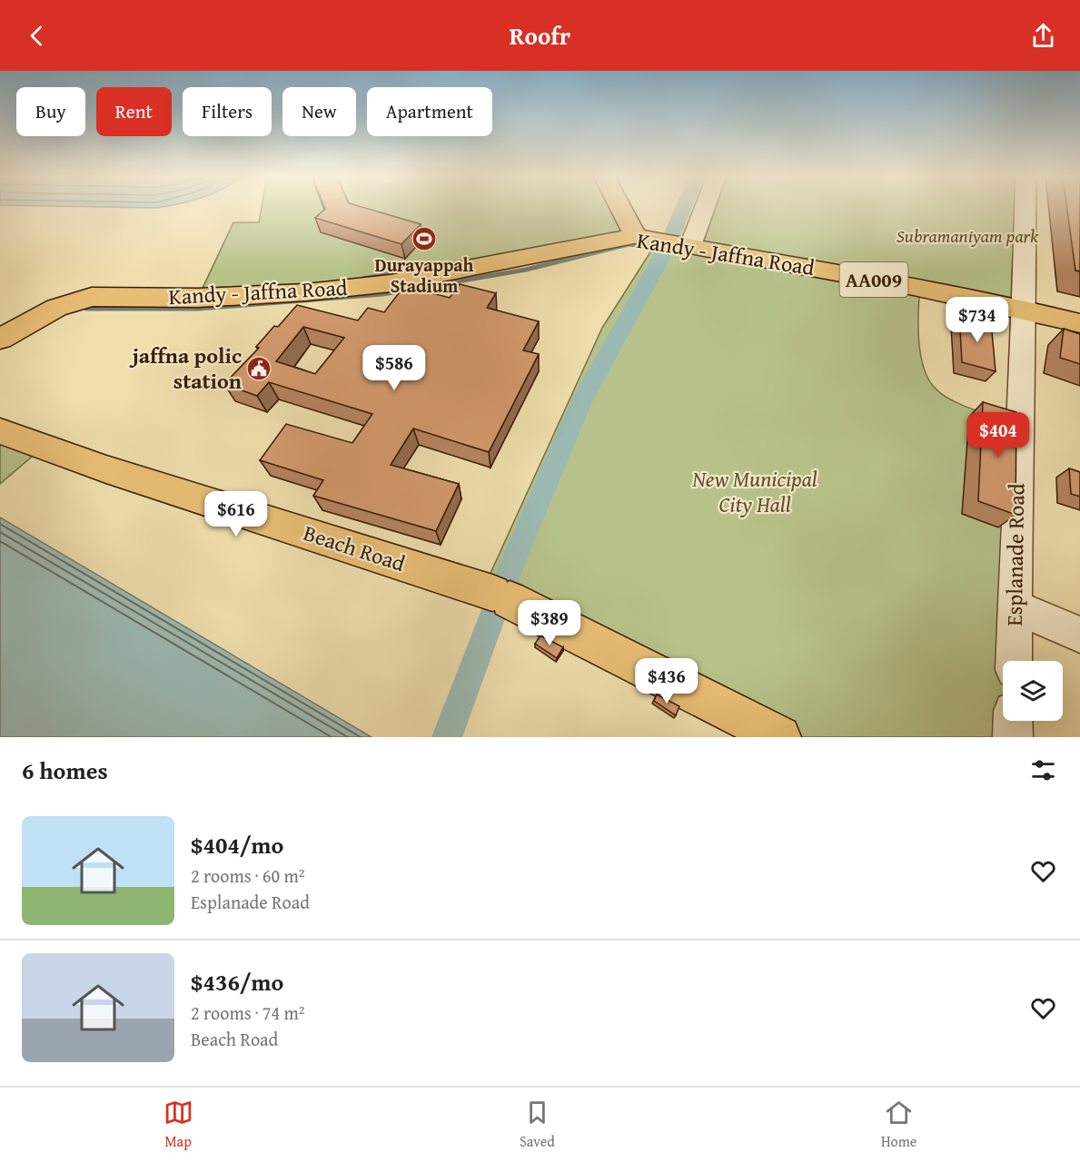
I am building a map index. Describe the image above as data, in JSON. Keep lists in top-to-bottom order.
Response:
{
  "streets": {
    "main road": ["Kandy - Jaffna Road", "AA009", "Beach Road"],
    "street": ["Esplanade Road"]
  },
  "crossings": [
    ["Kandy - Jaffna Road", "Esplanade Road"]
  ],
  "parks": ["Subramaniyam park", "New Municipal City Hall"],
  "places": {
    "sports": ["Durayappah Stadium"],
    "public building": ["jaffna polic station"]
  },
  "page": {
    "header": "Roofr",
    "chip": [
      "Buy",
      "Rent",
      "Filters",
      "New",
      "Apartment"
    ],
    "price": [
      "$734",
      "$586",
      "$404",
      "$616",
      "$389",
      "$436"
    ],
    "heading": "6 homes",
    "list": [
      {
        "name": "$404/mo",
        "note": "2 rooms · 60 m² · Esplanade Road"
      },
      {
        "name": "$436/mo",
        "note": "2 rooms · 74 m² · Beach Road"
      }
    ],
    "tabs": ["Map", "Saved", "Home"]
  }
}
